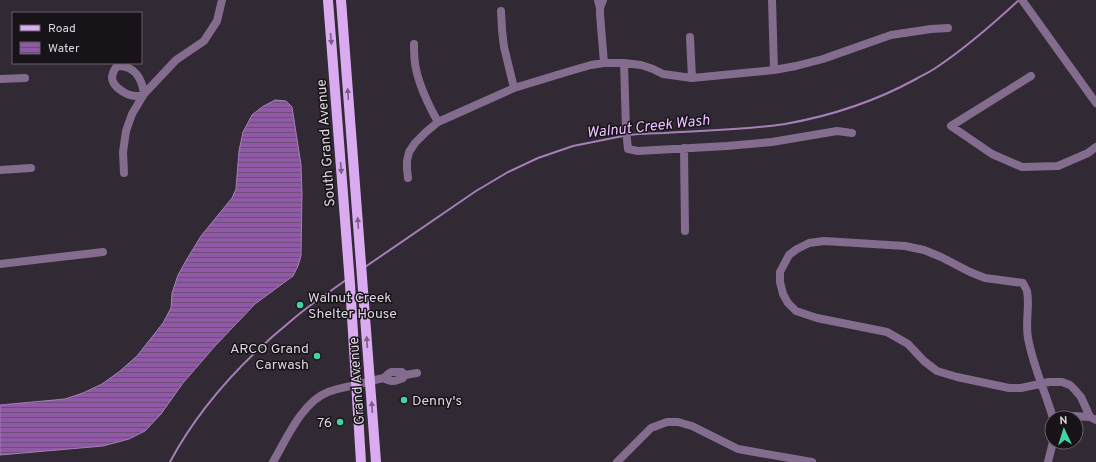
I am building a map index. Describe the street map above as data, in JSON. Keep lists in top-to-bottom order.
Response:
{
  "streets": {
    "main road": ["South Grand Avenue", "Grand Avenue"]
  },
  "crossings": [
    ["South Grand Avenue", "Grand Avenue"]
  ],
  "water": ["Walnut Creek Wash"],
  "places": [
    "Walnut Creek Shelter House",
    "ARCO Grand Carwash",
    "Denny's",
    "76"
  ],
  "legend": ["Road", "Water"],
  "north": "top"
}
